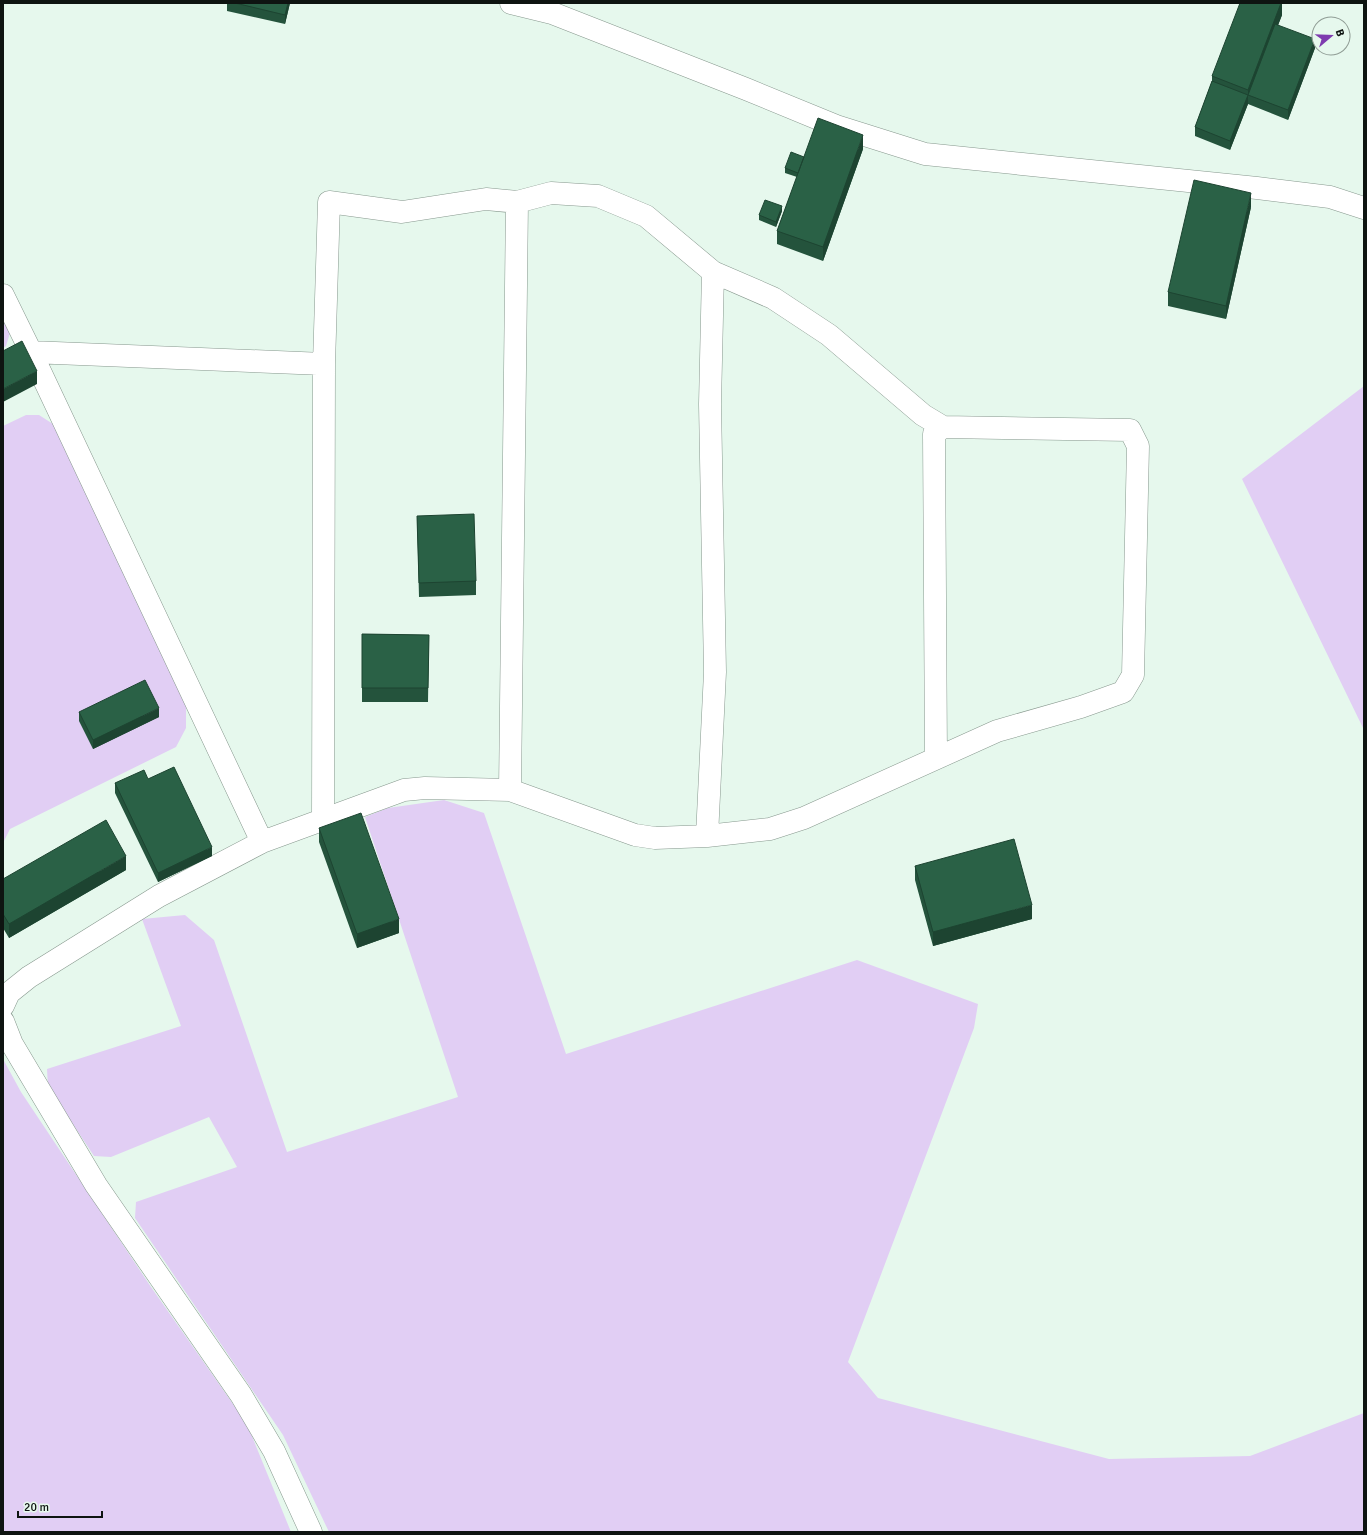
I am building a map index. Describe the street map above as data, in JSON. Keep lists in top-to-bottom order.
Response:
{
  "scale_bar": "20 m",
  "north": "right"
}
